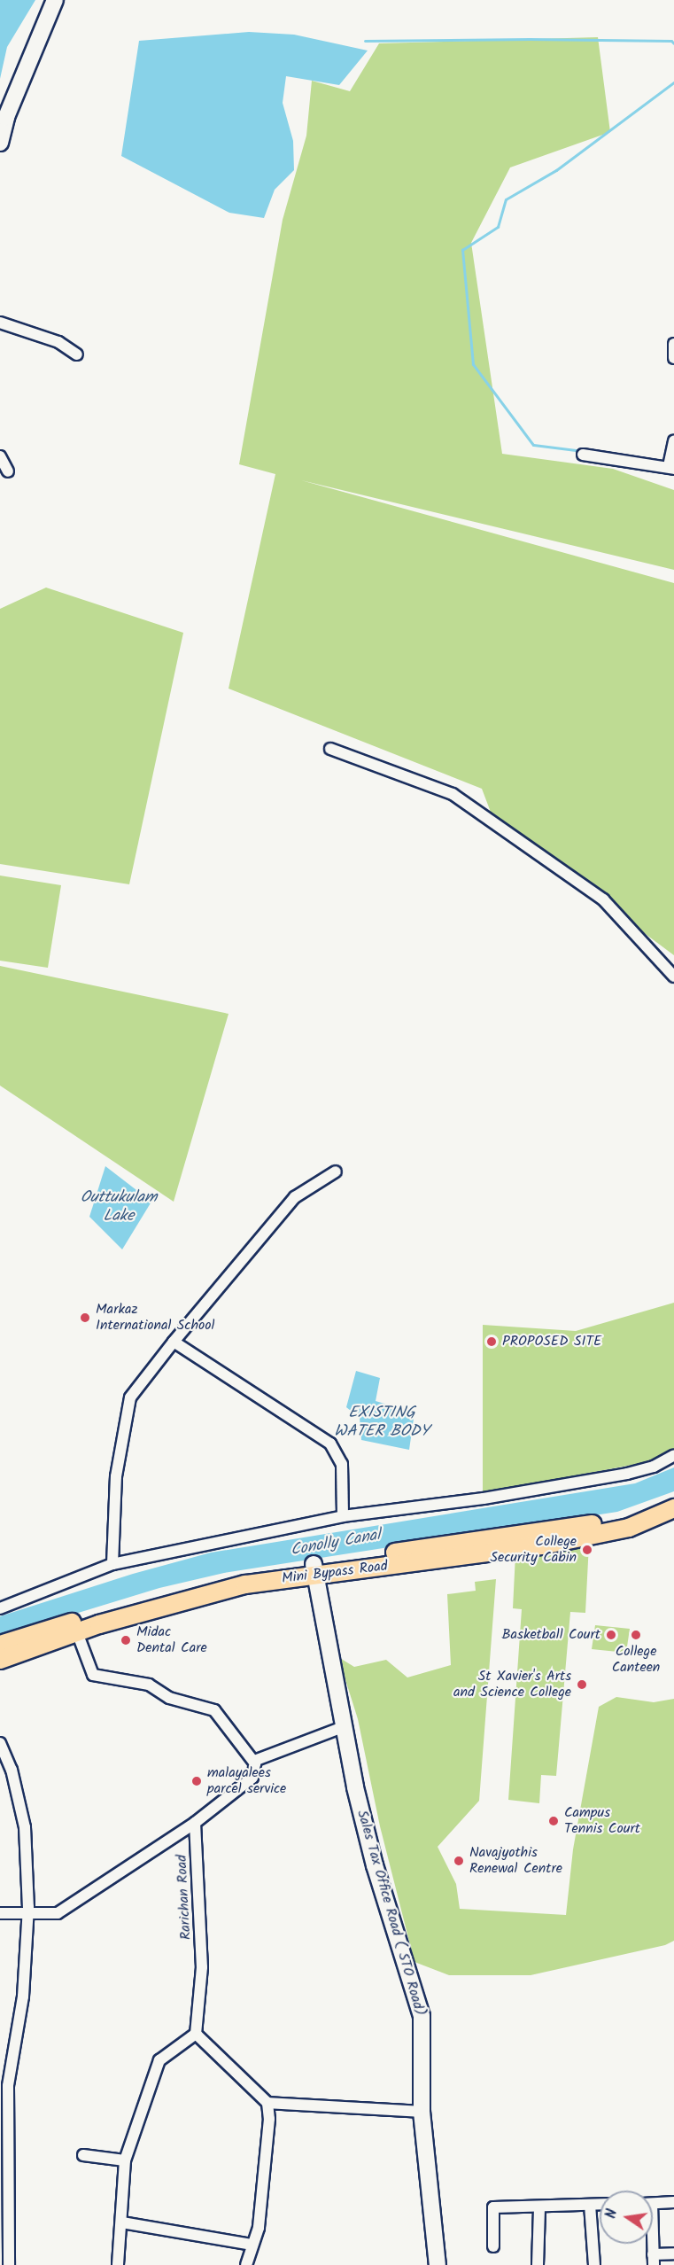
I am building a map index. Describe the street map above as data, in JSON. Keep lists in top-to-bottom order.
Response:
{
  "streets": {
    "main road": ["Mini Bypass Road"],
    "street": ["Rarichan Road", "Sales Tax Office Road ( STO Road)"]
  },
  "crossings": [
    ["Mini Bypass Road", "Sales Tax Office Road ( STO Road)"]
  ],
  "water": ["Outtukulam Lake", "EXISTING WATER BODY", "Conolly Canal"],
  "places": [
    "Markaz International School",
    "PROPOSED SITE",
    "College Security Cabin",
    "Basketball Court",
    "College Canteen",
    "Midac Dental Care",
    "St Xavier's Arts and Science College",
    "malayalees parcel service",
    "Campus Tennis Court",
    "Navajyothis Renewal Centre"
  ],
  "north": "left"
}
